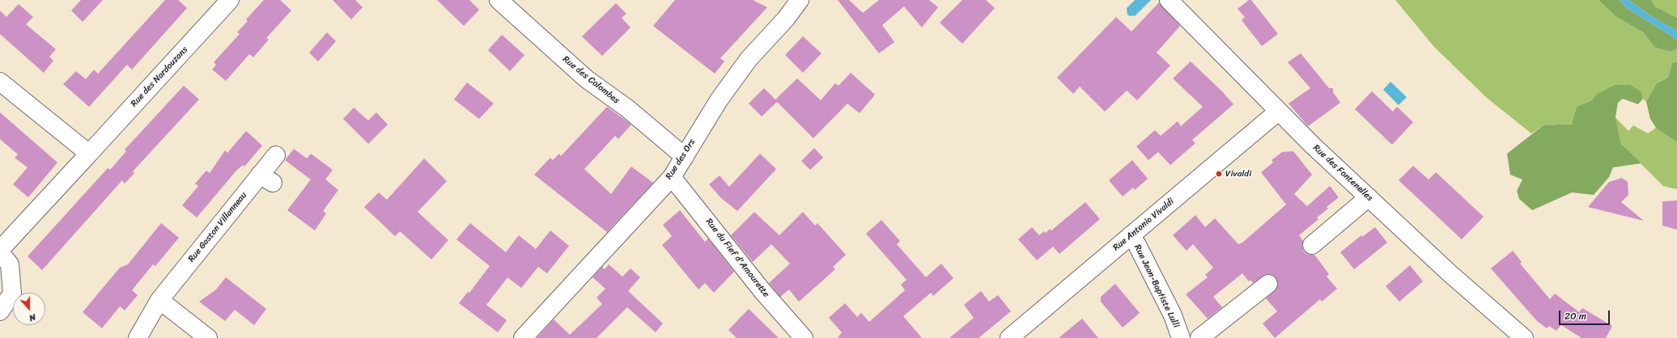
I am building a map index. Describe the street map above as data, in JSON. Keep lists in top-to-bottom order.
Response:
{
  "streets": {
    "street": [
      "Rue des Nardouzans",
      "Rue des Colombes",
      "Rue des Ors",
      "Rue des Fontenelles",
      "Rue Antonio Vivaldi",
      "Rue Gaston Villanneau",
      "Rue du Fief d'Amourette",
      "Rue Jean-Baptiste Lulli"
    ]
  },
  "crossings": [
    ["Rue des Colombes", "Rue des Ors"],
    ["Rue des Ors", "Rue du Fief d'Amourette"],
    ["Rue des Fontenelles", "Rue Antonio Vivaldi"],
    ["Rue Antonio Vivaldi", "Rue Jean-Baptiste Lulli"]
  ],
  "places": ["Vivaldi"],
  "scale_bar": "20 m",
  "north": "bottom"
}
